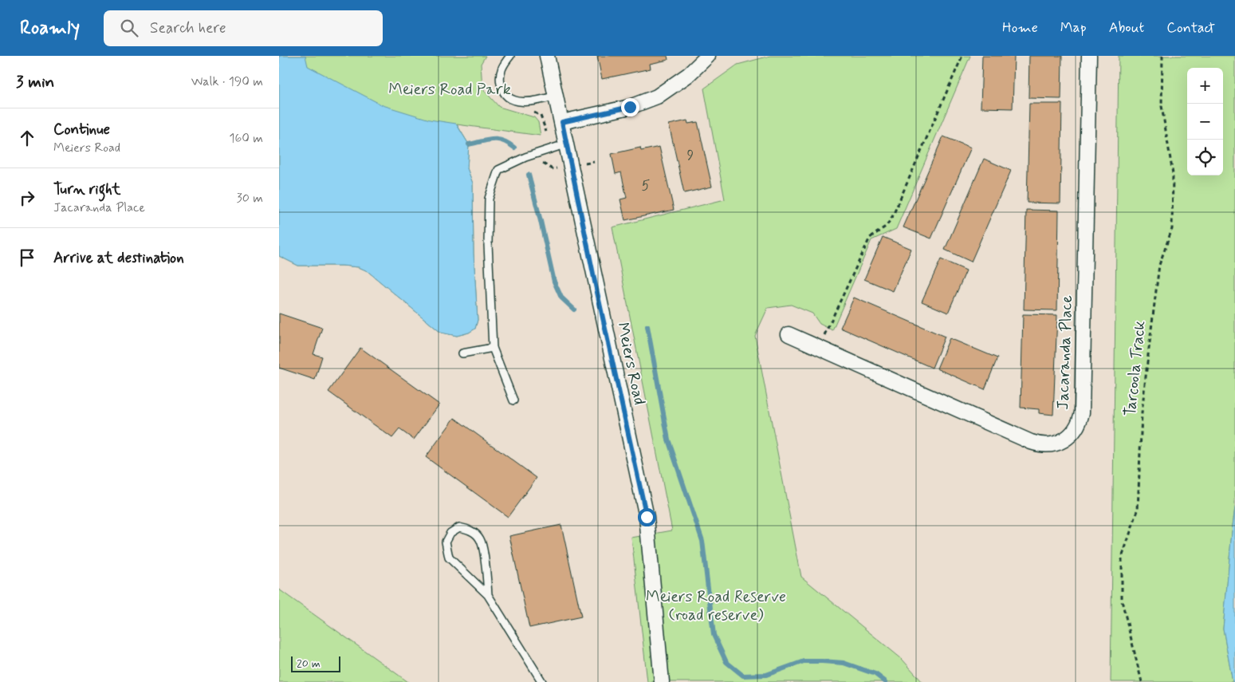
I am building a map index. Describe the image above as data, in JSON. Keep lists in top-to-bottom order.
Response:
{
  "streets": {
    "street": ["Jacaranda Place", "Meiers Road"],
    "path": ["Tarcoola Track"]
  },
  "parks": ["Meiers Road Park", "Meiers Road Reserve (road reserve)"],
  "house_numbers": ["9", "5"],
  "scale_bar": "20 m",
  "page": {
    "header": "Roamly",
    "search": "Search here",
    "nav": [
      "Home",
      "Map",
      "About",
      "Contact"
    ],
    "heading": ["3 min", "Walk · 190 m"],
    "map_buttons": ["+", "−"],
    "list": [
      ["Continue", "Meiers Road", "160 m"],
      ["Turn right", "Jacaranda Place", "30 m"],
      "Arrive at destination"
    ],
    "scale": "20 m"
  }
}
